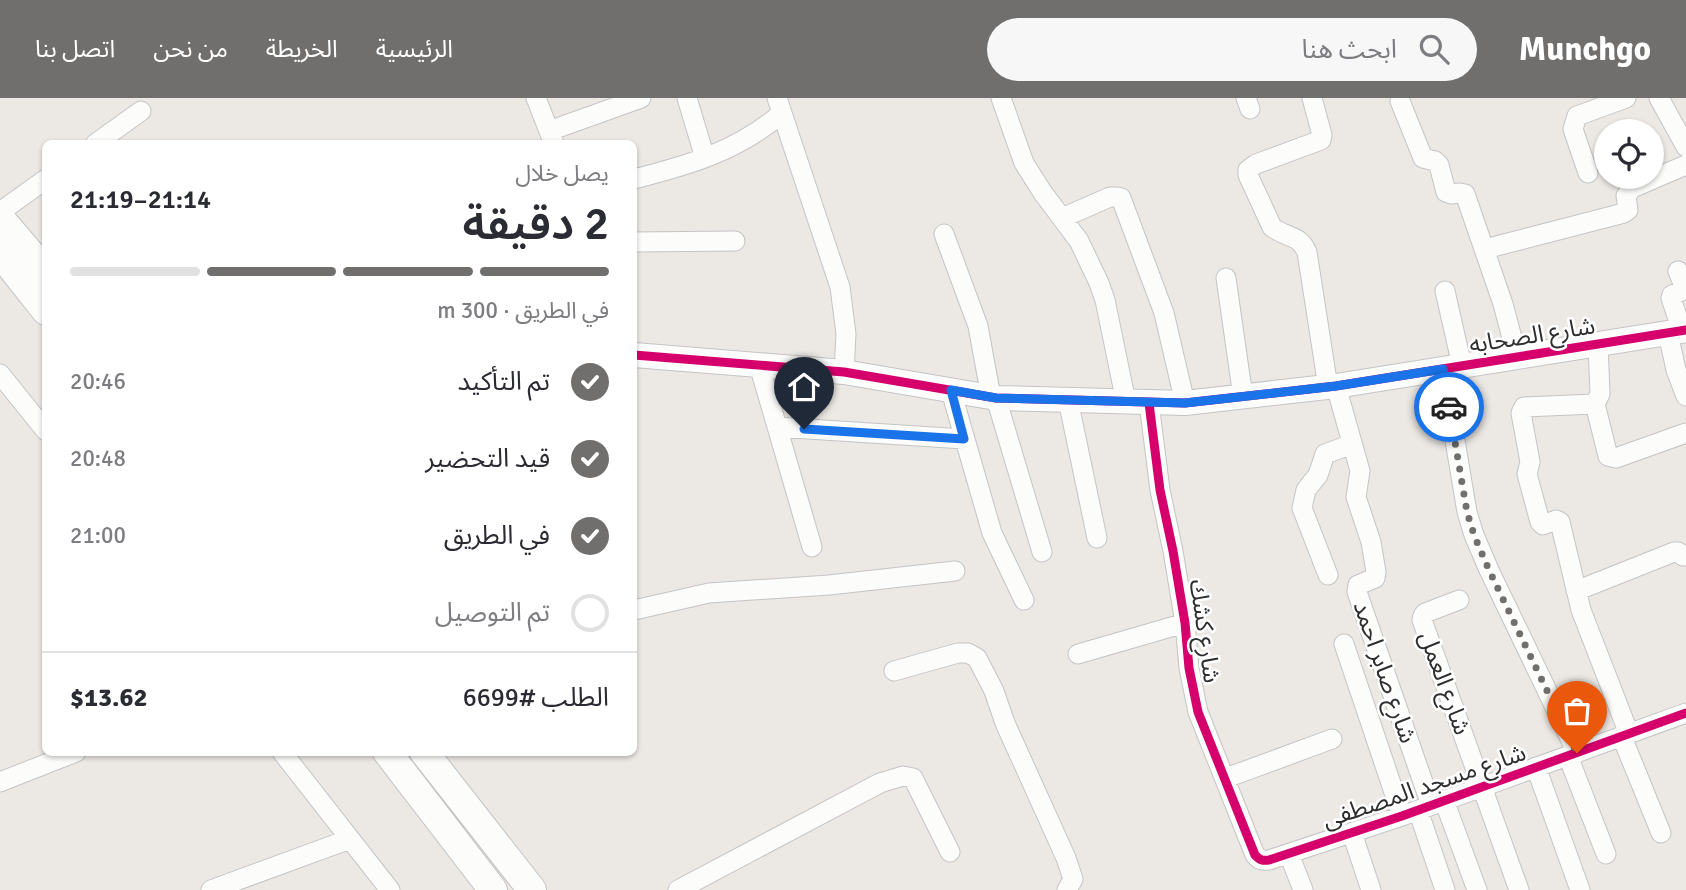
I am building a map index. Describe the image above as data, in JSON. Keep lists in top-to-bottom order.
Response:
{
  "streets": {
    "street": [
      "شارع الصحابه",
      "شارع كشك",
      "شارع صابر احمد",
      "شارع العمل",
      "شارع مسجد المصطفى"
    ]
  },
  "crossings": [
    ["شارع الصحابه", "شارع كشك"],
    ["شارع الصحابه", "شارع صابر احمد"],
    ["شارع كشك", "شارع مسجد المصطفى"],
    ["شارع صابر احمد", "شارع مسجد المصطفى"],
    ["شارع العمل", "شارع مسجد المصطفى"]
  ],
  "page": {
    "header": "Munchgo",
    "search": "ابحث هنا",
    "nav": [
      "الرئيسية",
      "الخريطة",
      "من نحن",
      "اتصل بنا"
    ],
    "heading": ["2 دقيقة", "يصل خلال", "21:14–21:19"],
    "panel": ["الطلب #6699", "$13.62"],
    "bar": "في الطريق · 300 m",
    "list": [
      ["تم التأكيد", "20:46"],
      ["قيد التحضير", "20:48"],
      ["في الطريق", "21:00"],
      "تم التوصيل"
    ]
  }
}
